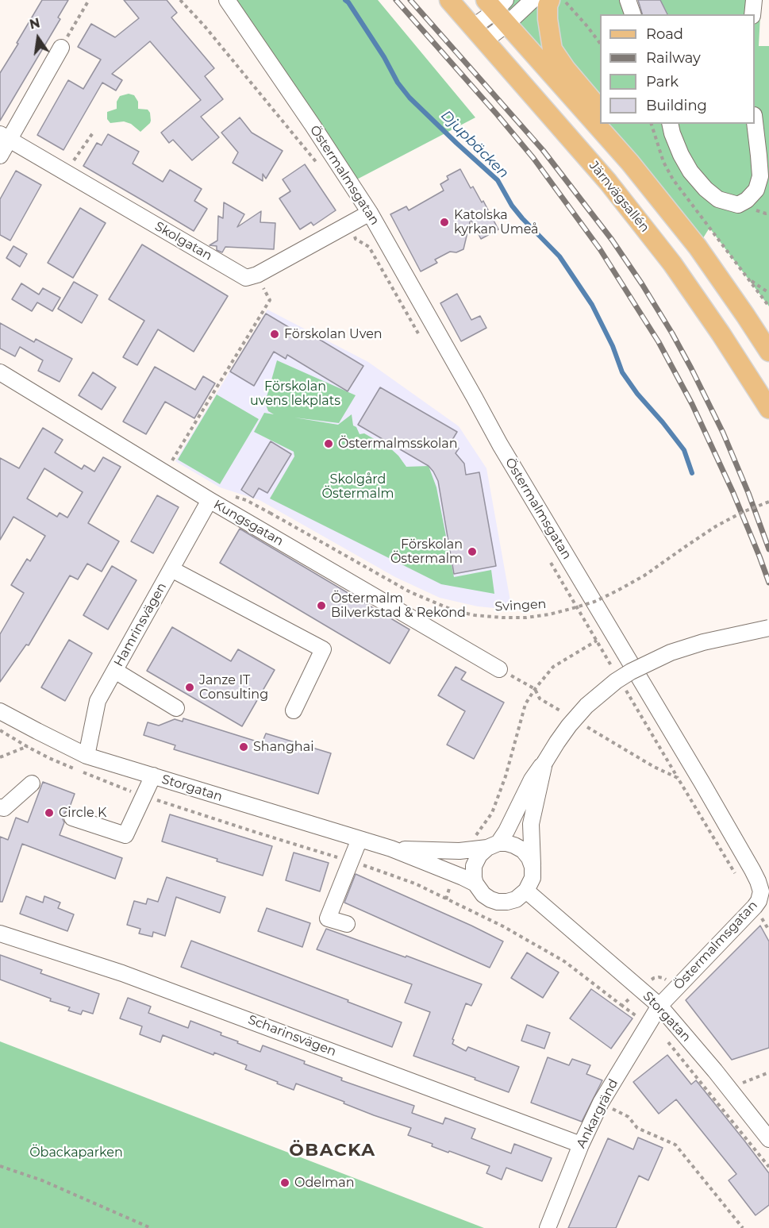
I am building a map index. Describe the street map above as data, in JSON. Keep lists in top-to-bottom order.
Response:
{
  "streets": {
    "main road": ["Järnvägsallén"],
    "street": [
      "Östermalmsgatan",
      "Skolgatan",
      "Kungsgatan",
      "Hamrinsvägen",
      "Storgatan",
      "Scharinsvägen",
      "Ankargränd"
    ],
    "path": ["Svingen"]
  },
  "crossings": [
    ["Östermalmsgatan", "Storgatan"],
    ["Östermalmsgatan", "Ankargränd"],
    ["Kungsgatan", "Hamrinsvägen"],
    ["Hamrinsvägen", "Storgatan"],
    ["Storgatan", "Ankargränd"],
    ["Scharinsvägen", "Ankargränd"]
  ],
  "districts": ["ÖBACKA"],
  "water": ["Djupbäcken"],
  "parks": ["Förskolan uvens lekplats", "Skolgård Östermalm", "Öbackaparken"],
  "places": [
    "Katolska kyrkan Umeå",
    "Förskolan Uven",
    "Östermalmsskolan",
    "Förskolan Östermalm",
    "Östermalm Bilverkstad & Rekond",
    "Janze IT Consulting",
    "Shanghai",
    "Circle K",
    "Odelman"
  ],
  "legend": [
    "Road",
    "Railway",
    "Park",
    "Building"
  ],
  "north": "top"
}
